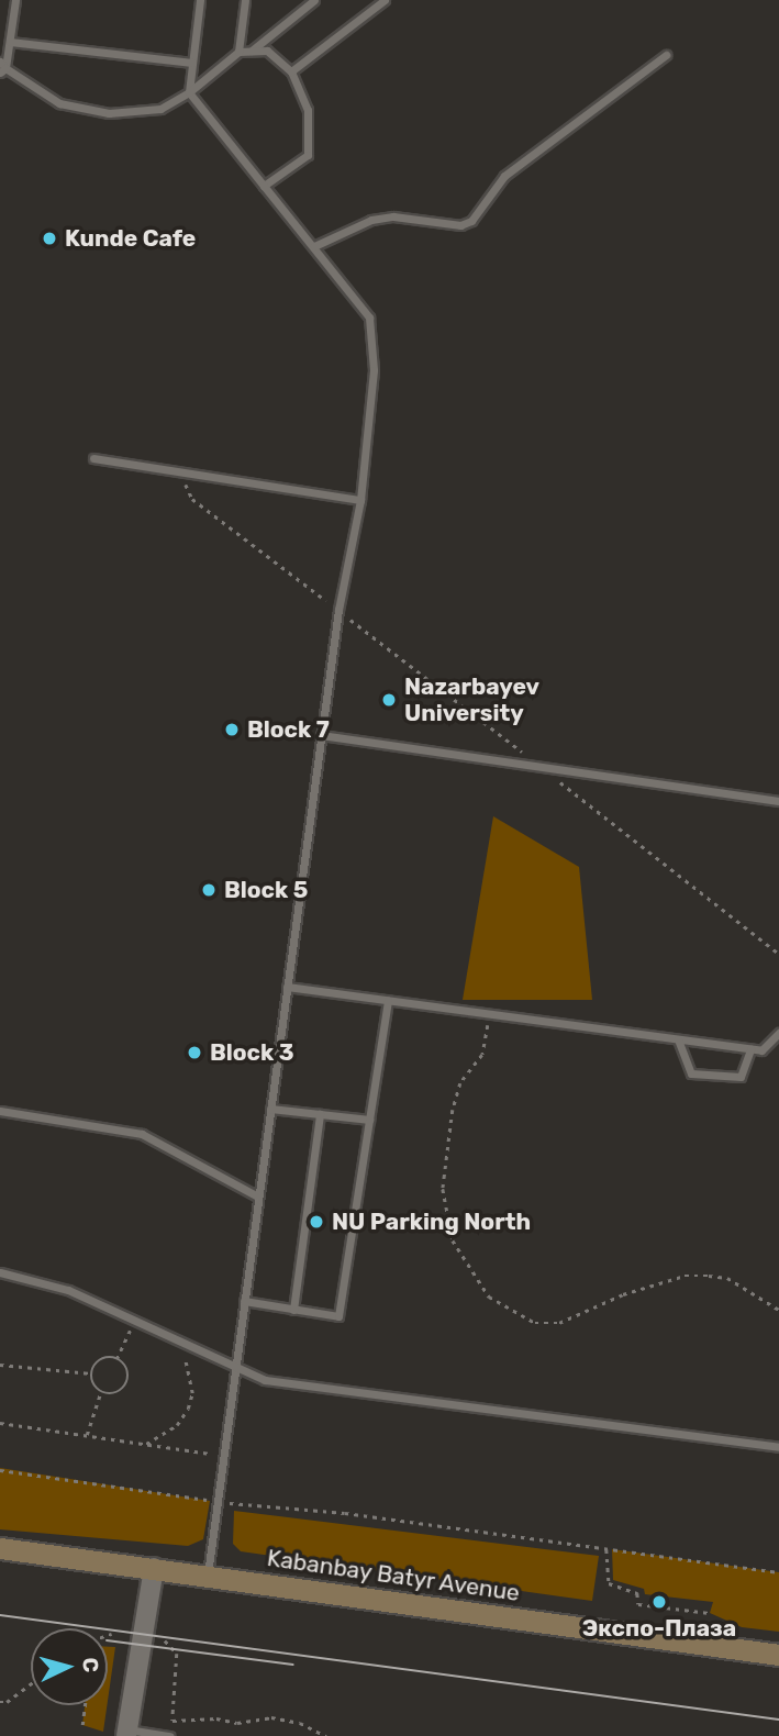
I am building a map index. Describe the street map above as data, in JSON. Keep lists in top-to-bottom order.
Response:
{
  "streets": {
    "main road": ["Kabanbay Batyr Avenue"]
  },
  "places": [
    "Kunde Cafe",
    "Nazarbayev University",
    "Block 7",
    "Block 5",
    "Block 3",
    "NU Parking North",
    "Экспо-Плаза"
  ],
  "north": "right"
}
